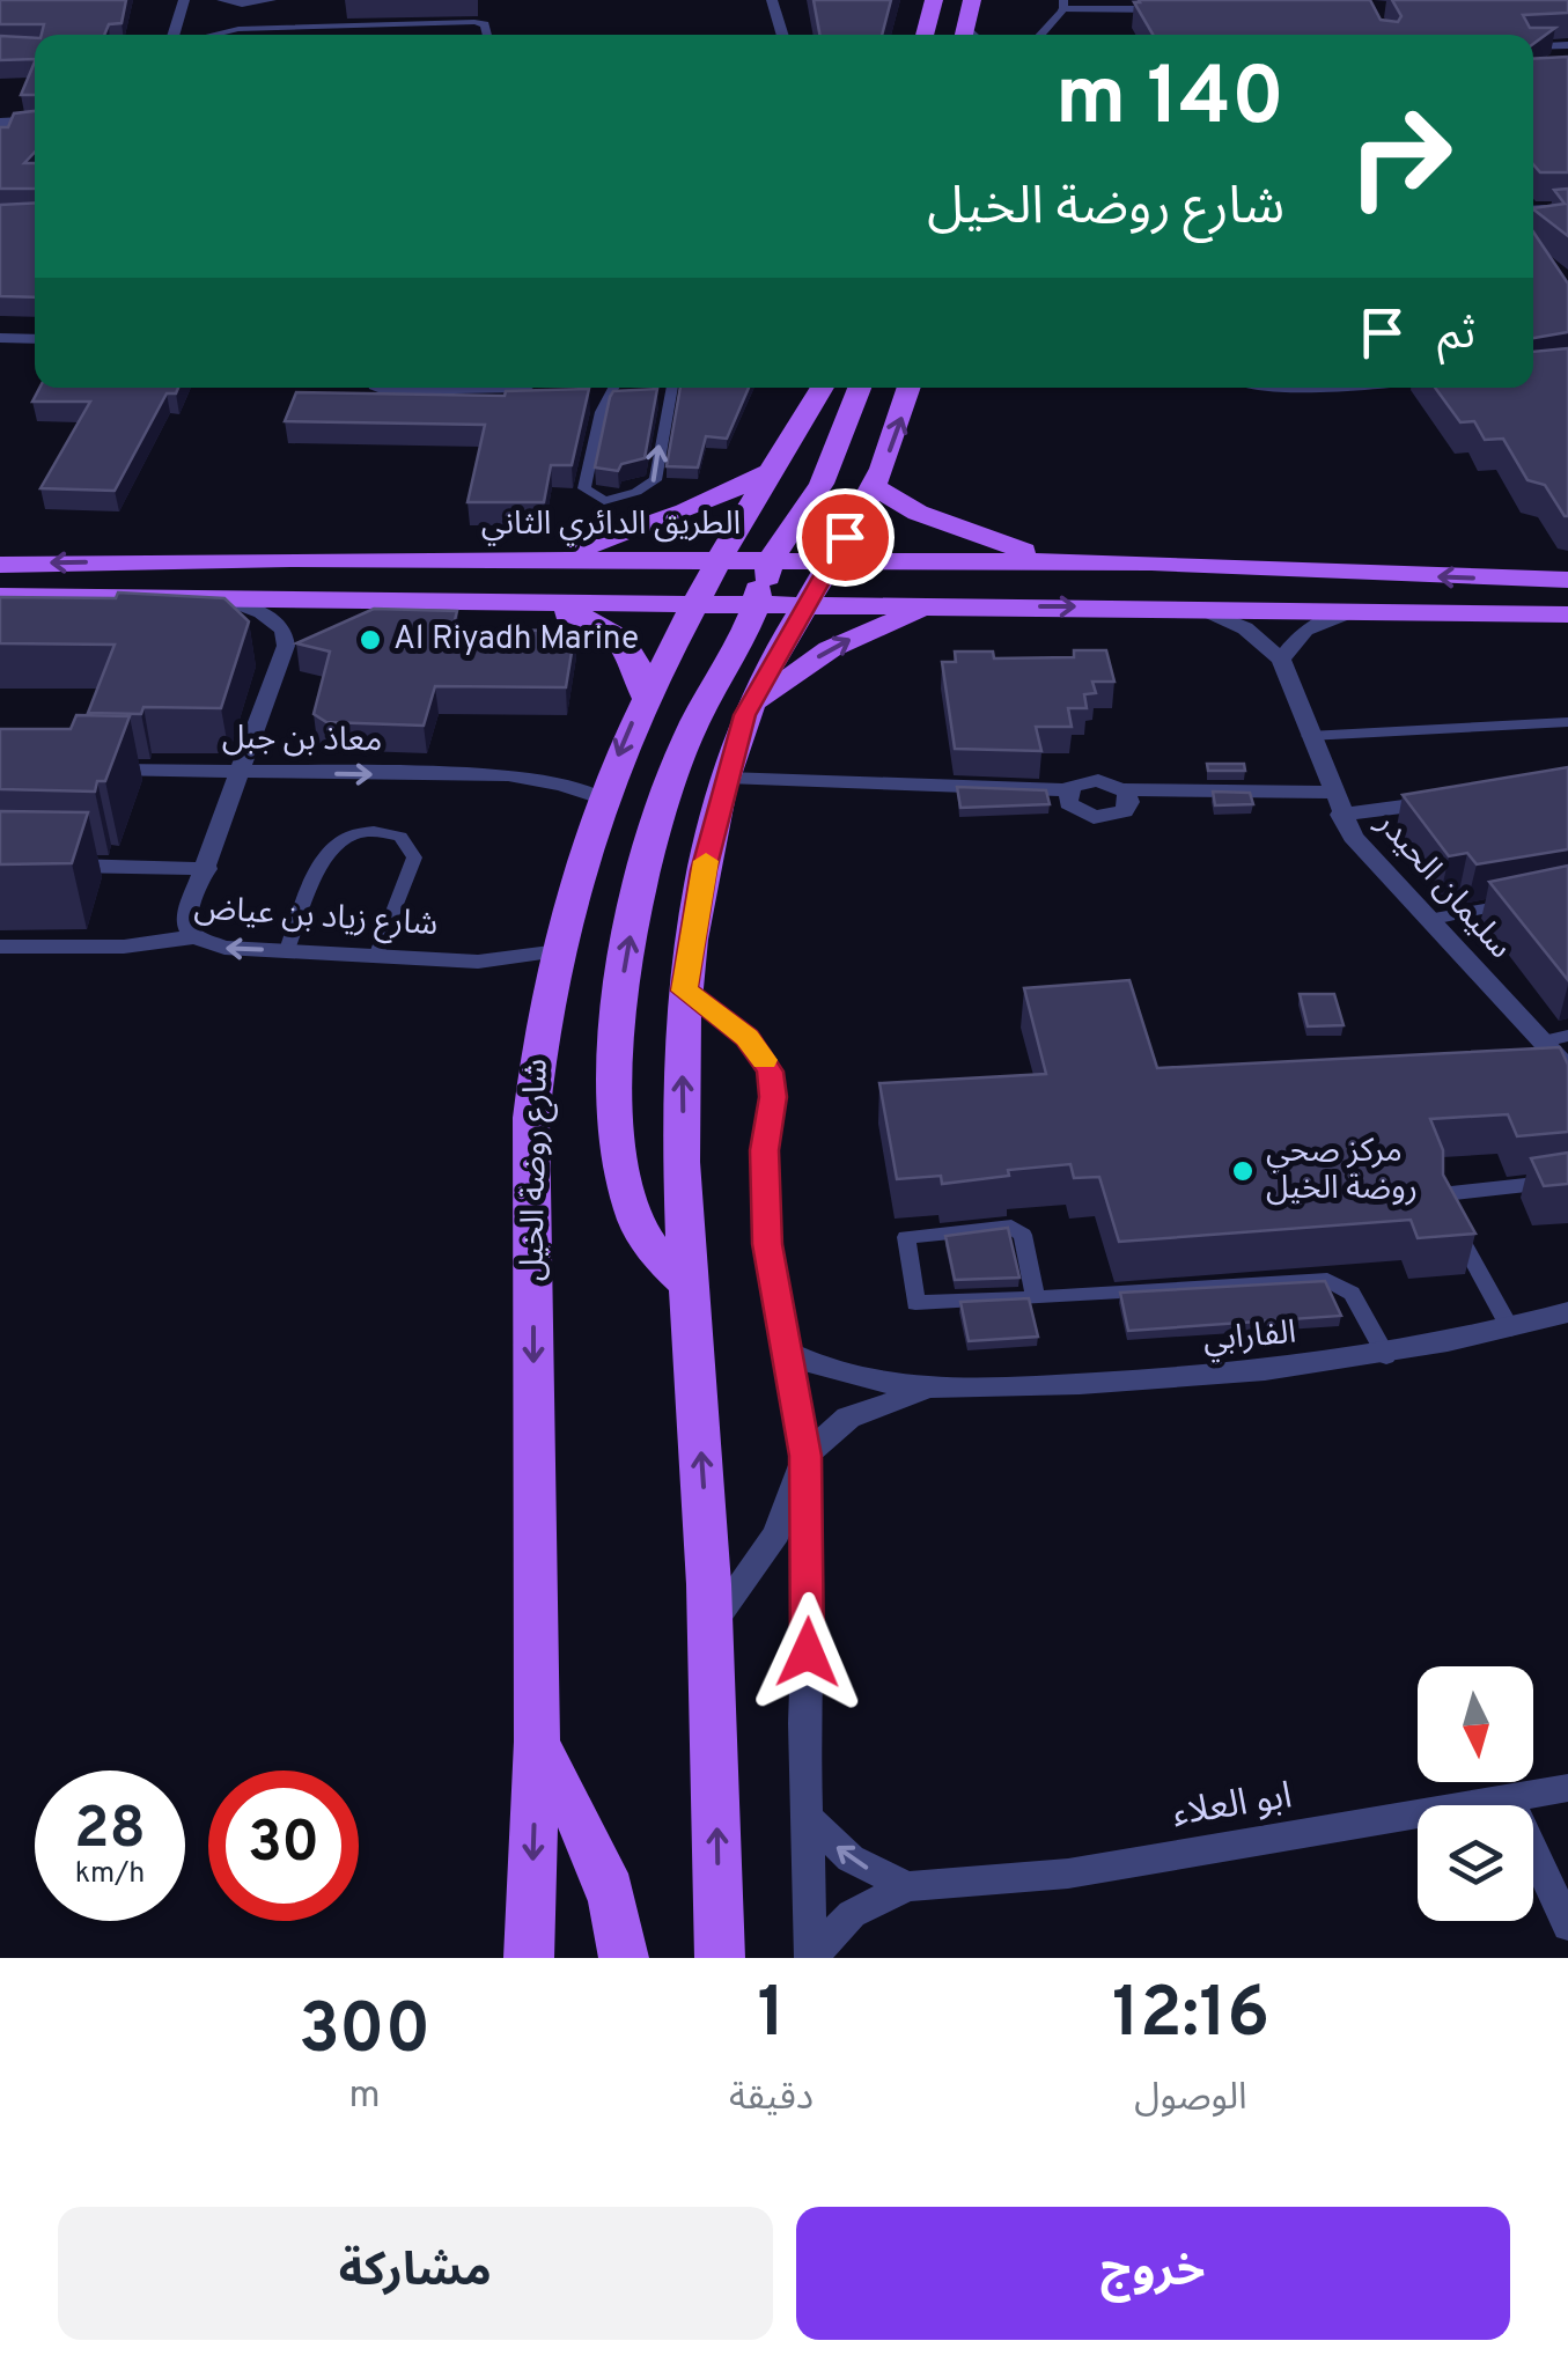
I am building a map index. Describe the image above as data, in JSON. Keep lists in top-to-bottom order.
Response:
{
  "streets": {
    "main road": ["الطريق الدائري الثاني", "شارع روضة الخيل"],
    "street": [
      "معاذ بن جبل",
      "سليمان الحيدر",
      "شارع زياد بن عياض",
      "الفارابي",
      "ابو العلاء"
    ]
  },
  "crossings": [
    ["الطريق الدائري الثاني", "شارع روضة الخيل"],
    ["معاذ بن جبل", "شارع روضة الخيل"],
    ["شارع زياد بن عياض", "شارع روضة الخيل"]
  ],
  "one_way": ["معاذ بن جبل"],
  "places": ["Al Riyadh Marine", "مركز صحي روضة الخيل"],
  "north": "bottom",
  "page": {
    "turn": ["140 m", "شارع روضة الخيل"],
    "then": "ثم",
    "speed": "28 km/h",
    "limit": "30",
    "eta": [
      "12:16",
      "الوصول",
      "1",
      "دقيقة",
      "300",
      "m"
    ],
    "buttons": ["خروج", "مشاركة"]
  }
}
